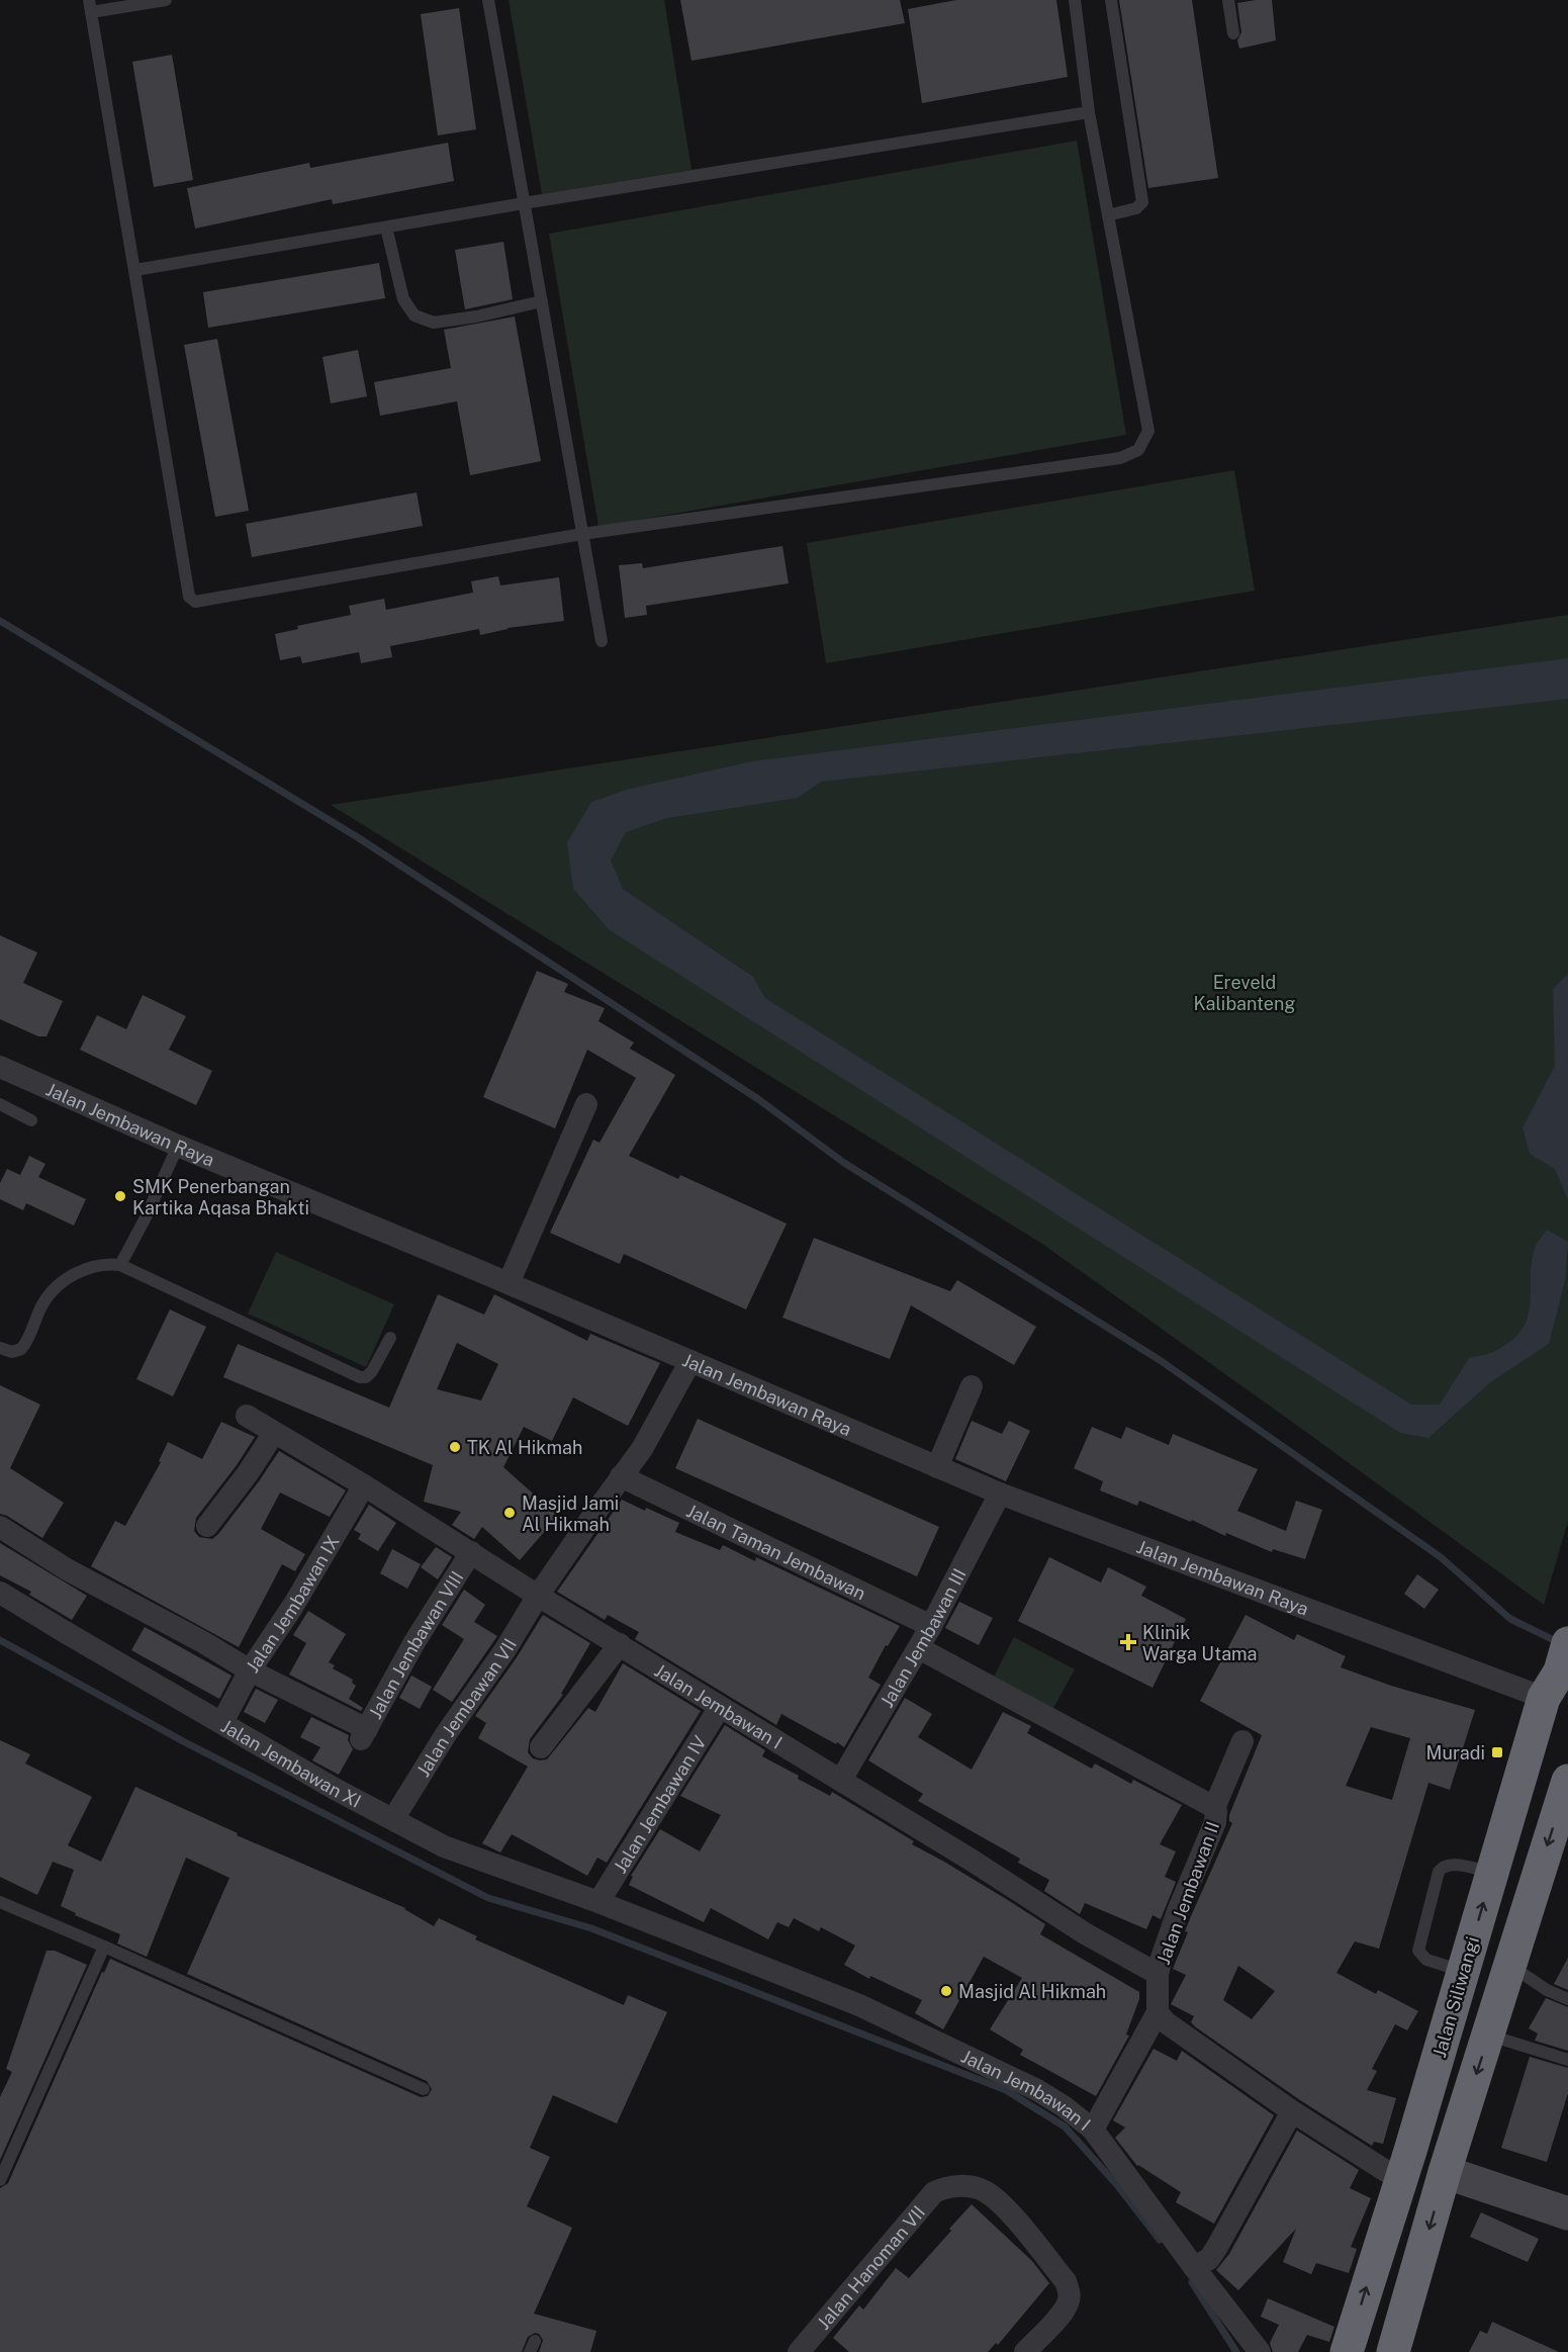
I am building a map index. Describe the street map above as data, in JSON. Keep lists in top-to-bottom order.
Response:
{
  "streets": {
    "highway": ["Jalan Siliwangi"],
    "street": [
      "Jalan Jembawan Raya",
      "Jalan Taman Jembawan",
      "Jalan Jembawan IX",
      "Jalan Jembawan III",
      "Jalan Jembawan VIII",
      "Jalan Jembawan I",
      "Jalan Jembawan VII",
      "Jalan Jembawan XI",
      "Jalan Jembawan IV",
      "Jalan Jembawan II",
      "Jalan Hanoman VII"
    ]
  },
  "crossings": [
    ["Jalan Jembawan Raya", "Jalan Jembawan III"],
    ["Jalan Jembawan Raya", "Jalan Jembawan VII"],
    ["Jalan Jembawan Raya", "Jalan Siliwangi"],
    ["Jalan Taman Jembawan", "Jalan Jembawan III"],
    ["Jalan Taman Jembawan", "Jalan Jembawan VII"],
    ["Jalan Jembawan IX", "Jalan Jembawan VIII"],
    ["Jalan Jembawan IX", "Jalan Jembawan I"],
    ["Jalan Jembawan IX", "Jalan Jembawan XI"],
    ["Jalan Jembawan III", "Jalan Jembawan I"],
    ["Jalan Jembawan VIII", "Jalan Jembawan I"],
    ["Jalan Jembawan I", "Jalan Jembawan VII"],
    ["Jalan Jembawan I", "Jalan Jembawan XI"],
    ["Jalan Jembawan I", "Jalan Jembawan IV"],
    ["Jalan Jembawan I", "Jalan Jembawan II"],
    ["Jalan Jembawan VII", "Jalan Jembawan XI"],
    ["Jalan Jembawan XI", "Jalan Jembawan IV"]
  ],
  "parks": ["Ereveld Kalibanteng"],
  "places": {
    "other": [
      "SMK Penerbangan Kartika Aqasa Bhakti",
      "TK Al Hikmah",
      "Masjid Jami Al Hikmah",
      "Masjid Al Hikmah"
    ],
    "health": ["Klinik Warga Utama"],
    "transit": ["Muradi"]
  }
}
